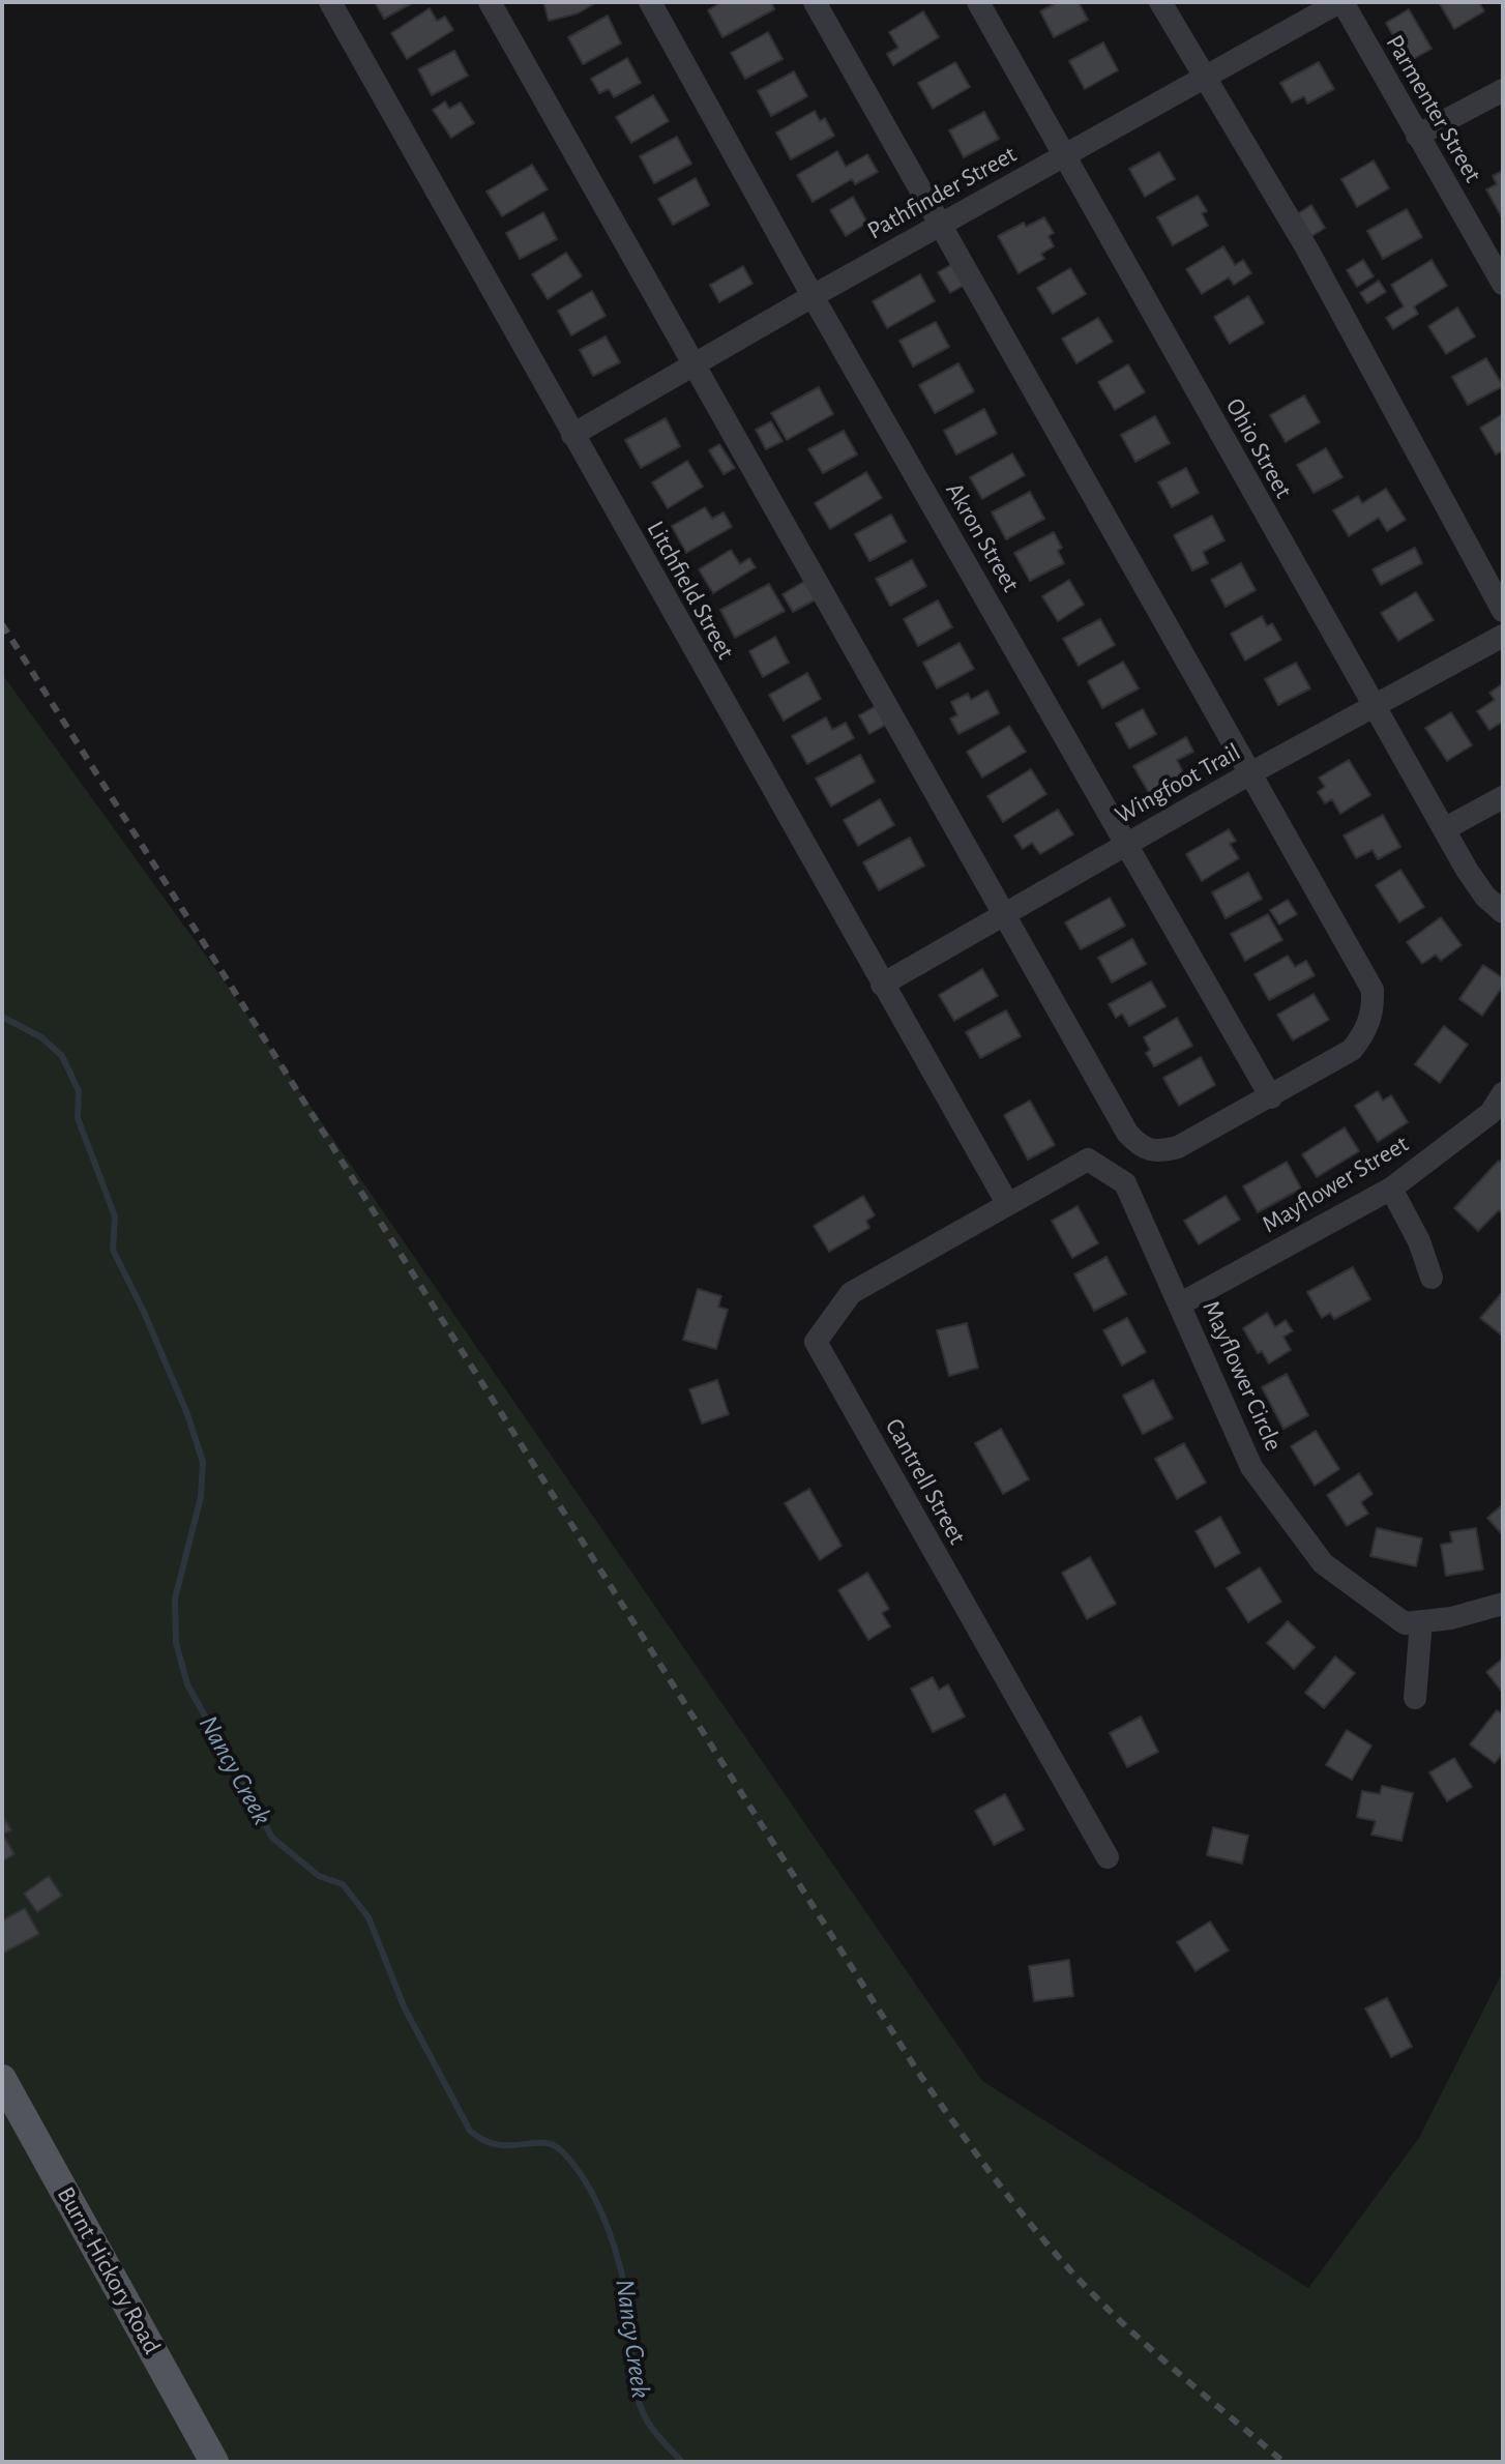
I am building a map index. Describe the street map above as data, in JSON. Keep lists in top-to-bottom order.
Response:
{
  "streets": {
    "main road": ["Burnt Hickory Road"],
    "street": [
      "Parmenter Street",
      "Pathfinder Street",
      "Ohio Street",
      "Akron Street",
      "Litchfield Street",
      "Wingfoot Trail",
      "Mayflower Street",
      "Mayflower Circle",
      "Cantrell Street"
    ]
  },
  "crossings": [
    ["Parmenter Street", "Pathfinder Street"],
    ["Pathfinder Street", "Ohio Street"],
    ["Pathfinder Street", "Akron Street"],
    ["Pathfinder Street", "Litchfield Street"],
    ["Ohio Street", "Wingfoot Trail"],
    ["Akron Street", "Wingfoot Trail"],
    ["Litchfield Street", "Wingfoot Trail"],
    ["Litchfield Street", "Mayflower Circle"],
    ["Litchfield Street", "Cantrell Street"],
    ["Mayflower Street", "Mayflower Circle"],
    ["Mayflower Circle", "Cantrell Street"]
  ],
  "water": ["Nancy Creek"]
}
